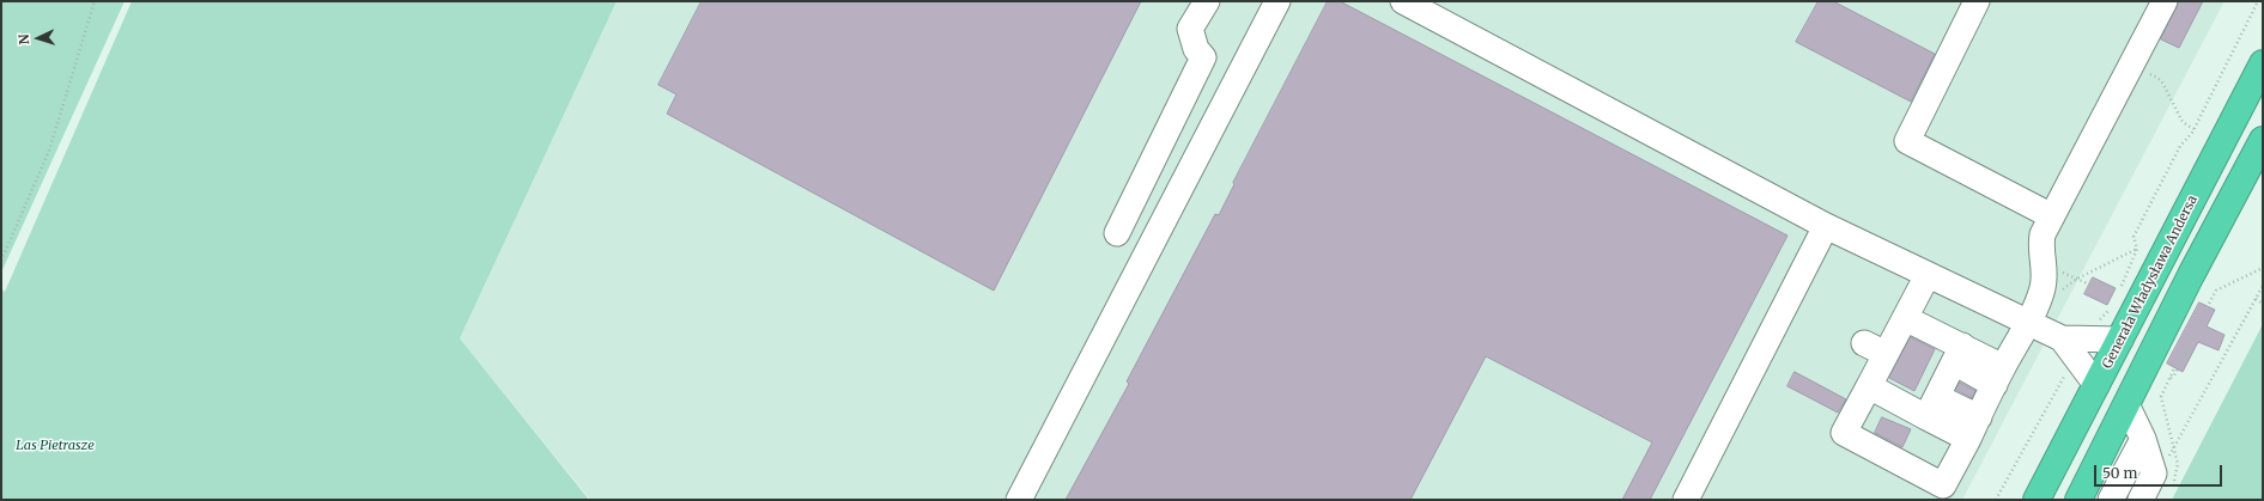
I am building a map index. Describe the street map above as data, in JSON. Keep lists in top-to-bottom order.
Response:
{
  "streets": {
    "highway": ["Generała Władysława Andersa"]
  },
  "parks": ["Las Pietrasze"],
  "scale_bar": "50 m",
  "north": "left"
}
